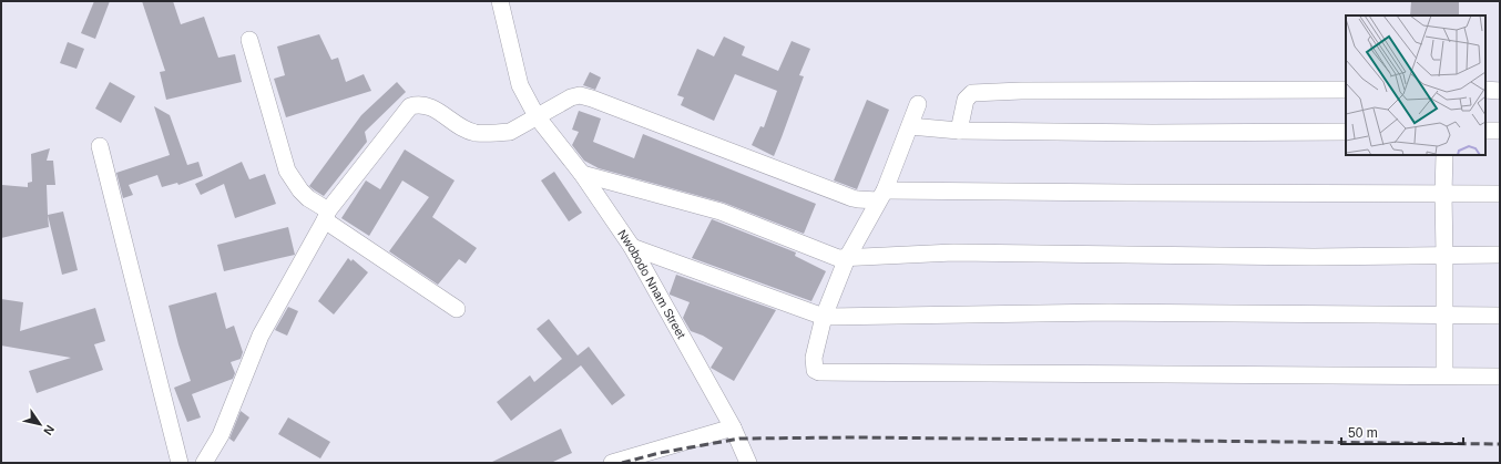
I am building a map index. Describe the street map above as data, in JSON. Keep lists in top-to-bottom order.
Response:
{
  "streets": {
    "street": ["Nwobodo Nnam Street"]
  },
  "scale_bar": "50 m",
  "north": "bottom right"
}
